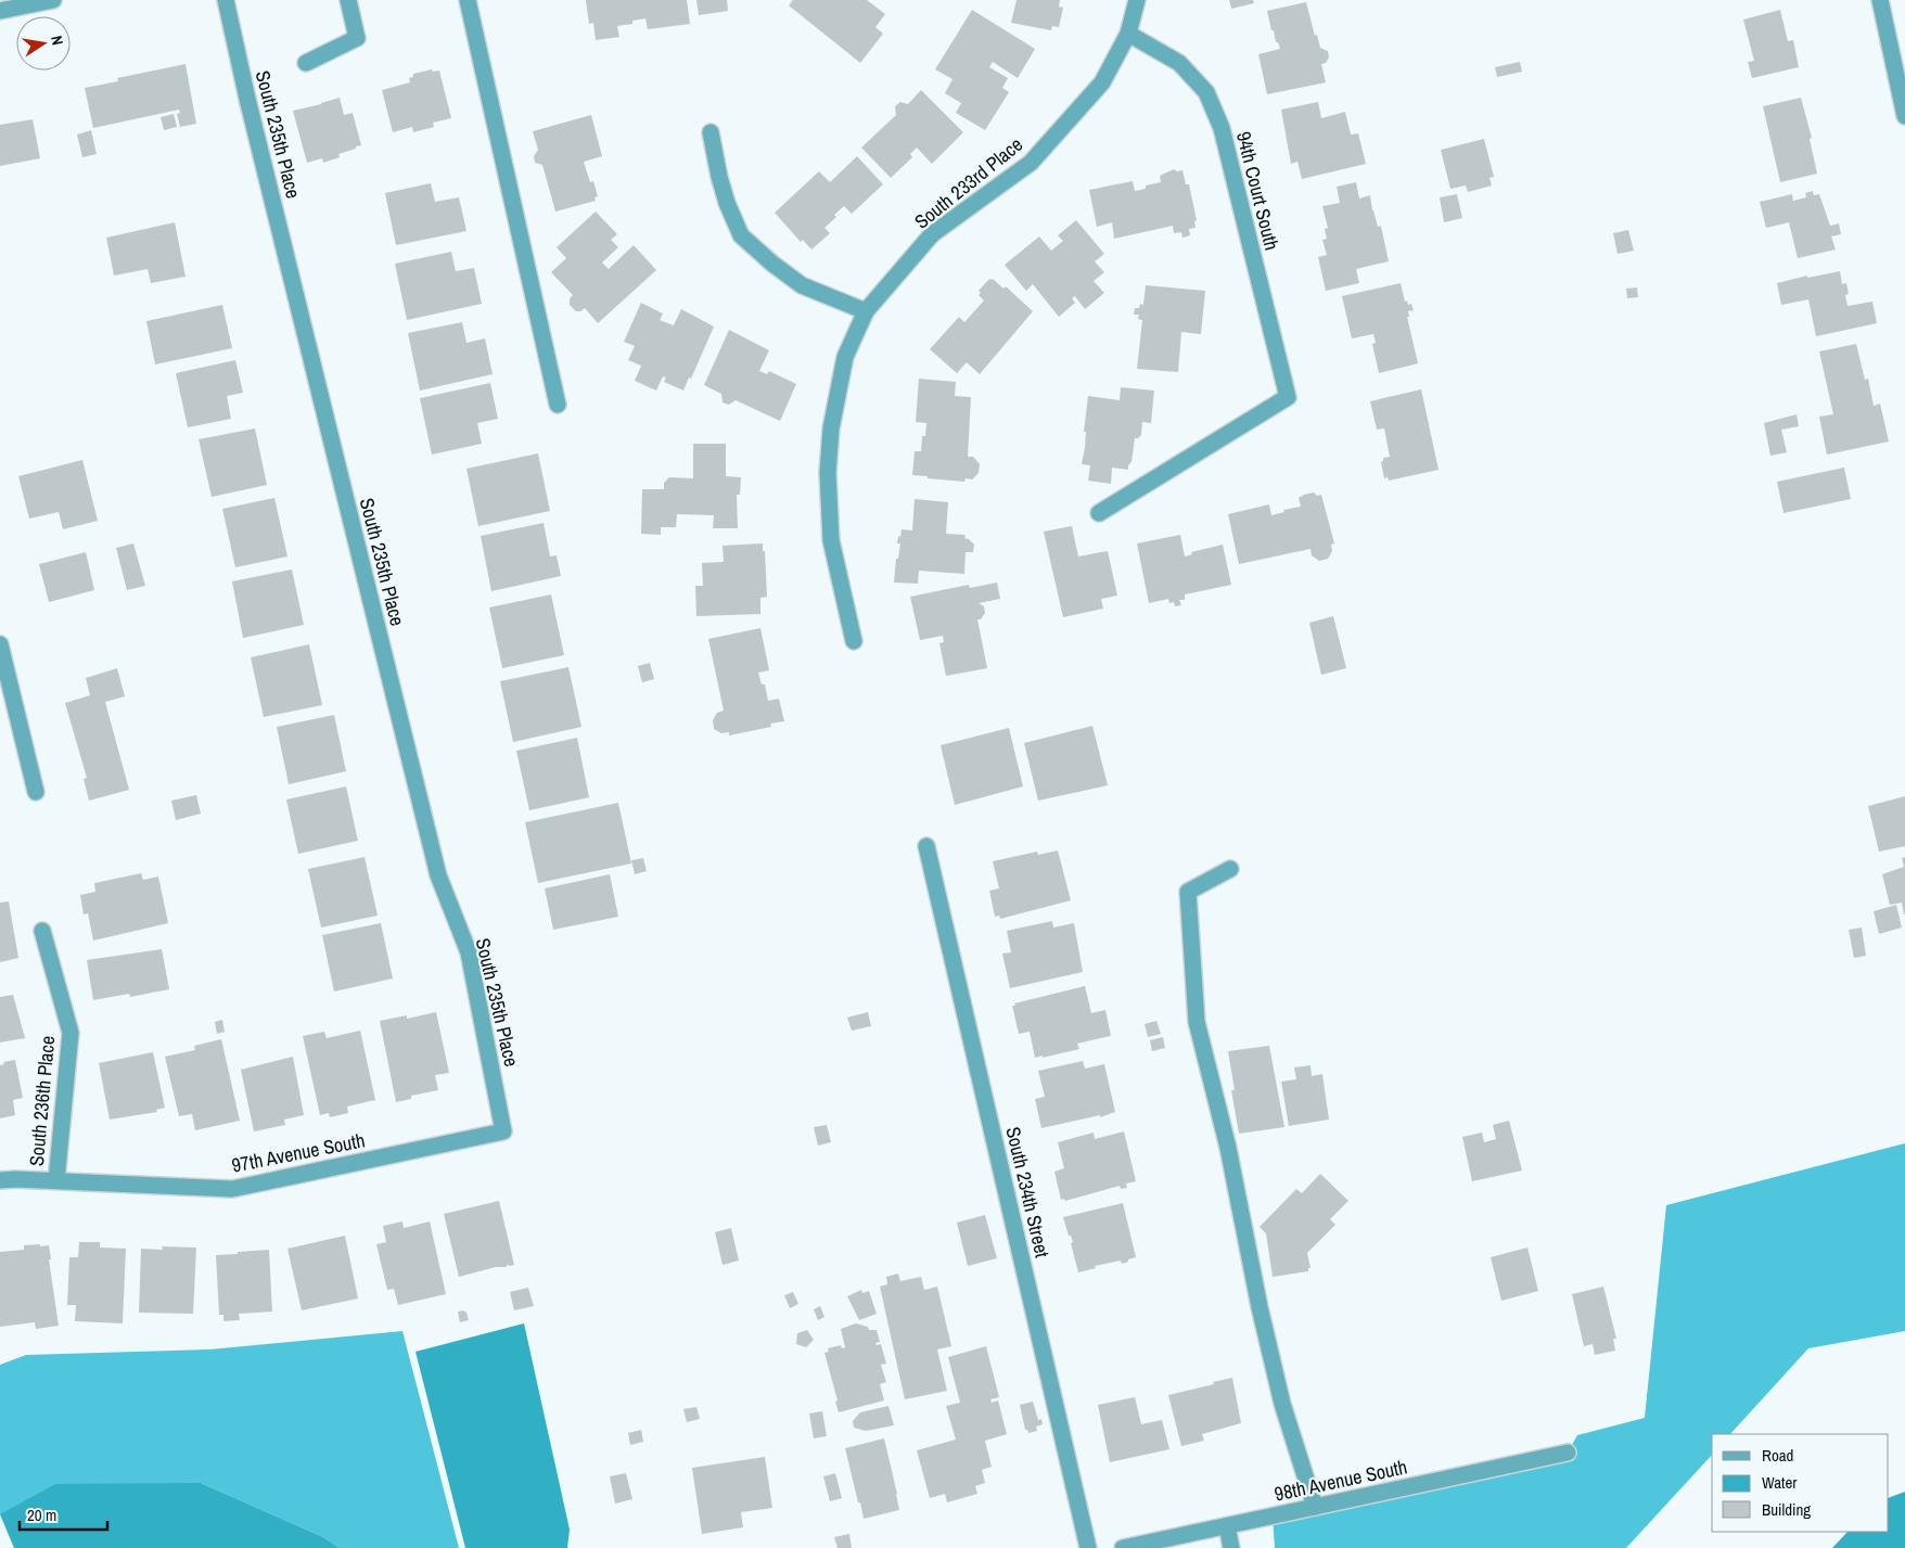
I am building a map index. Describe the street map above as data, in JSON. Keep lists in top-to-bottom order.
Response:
{
  "streets": {
    "street": [
      "South 235th Place",
      "South 233rd Place",
      "94th Court South",
      "South 236th Place",
      "97th Avenue South",
      "South 234th Street",
      "98th Avenue South"
    ]
  },
  "crossings": [
    ["South 235th Place", "97th Avenue South"],
    ["South 233rd Place", "94th Court South"],
    ["South 236th Place", "97th Avenue South"]
  ],
  "legend": ["Road", "Water", "Building"],
  "scale_bar": "20 m",
  "north": "right"
}
